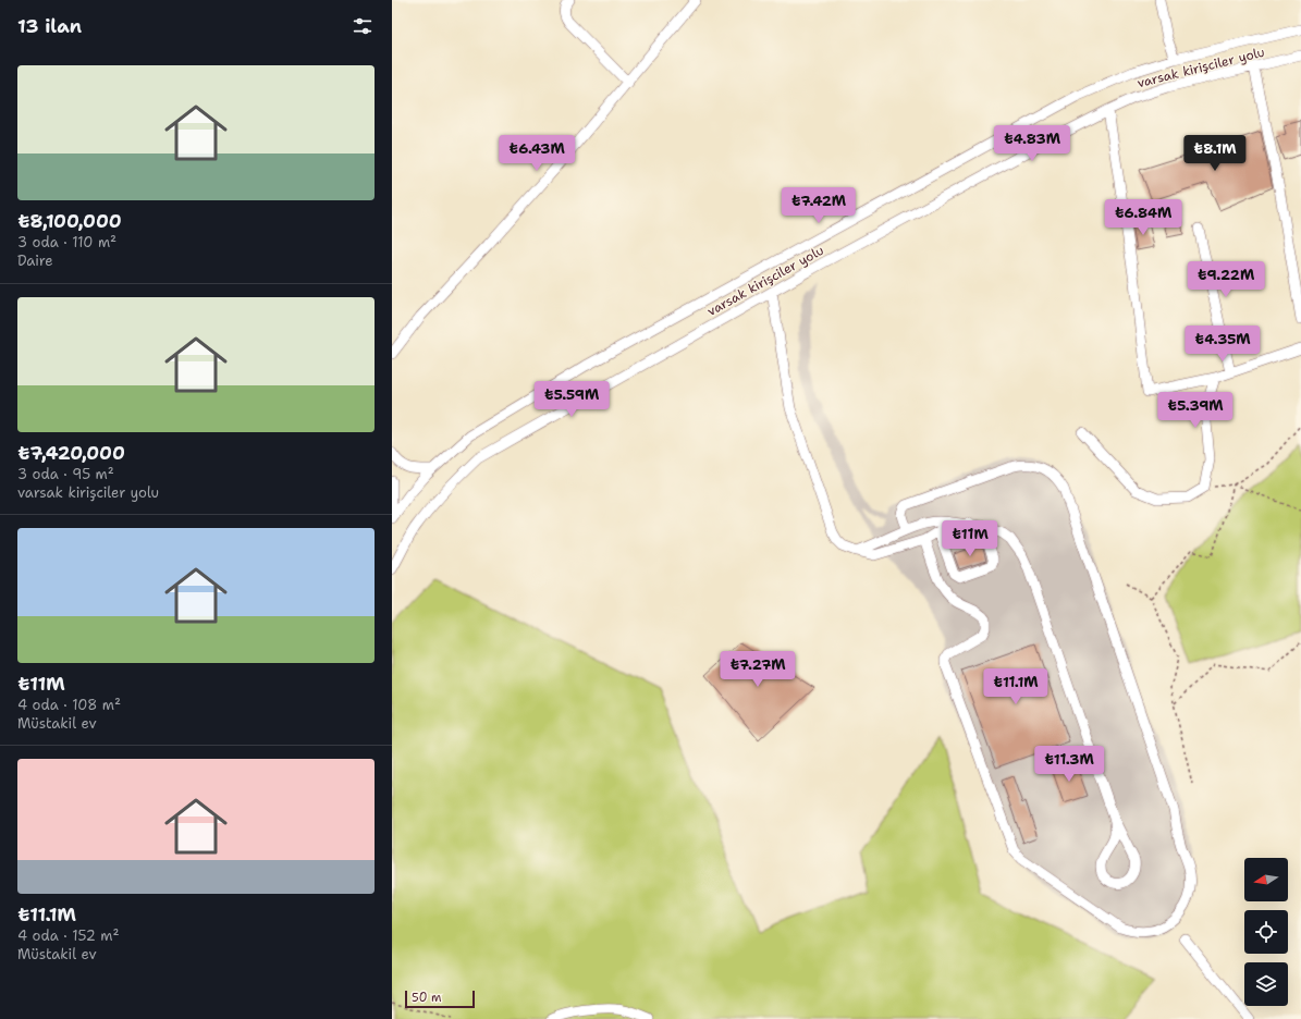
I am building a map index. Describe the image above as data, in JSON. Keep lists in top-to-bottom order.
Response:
{
  "streets": {
    "street": ["varsak kirişciler yolu"]
  },
  "scale_bar": "50 m",
  "north": "left",
  "page": {
    "heading": "13 ilan",
    "list": [
      {
        "name": "₺8,100,000",
        "note": "3 oda · 110 m² · Daire"
      },
      {
        "name": "₺7,420,000",
        "note": "3 oda · 95 m² · varsak kirişciler yolu"
      },
      {
        "name": "₺11M",
        "note": "4 oda · 108 m² · Müstakil ev"
      },
      {
        "name": "₺11.1M",
        "note": "4 oda · 152 m² · Müstakil ev"
      }
    ],
    "price": [
      "₺4.83M",
      "₺6.43M",
      "₺8.1M",
      "₺7.42M",
      "₺6.84M",
      "₺9.22M",
      "₺4.35M",
      "₺5.59M",
      "₺5.39M",
      "₺11M",
      "₺7.27M",
      "₺11.1M",
      "₺11.3M"
    ],
    "scale": "50 m"
  }
}
